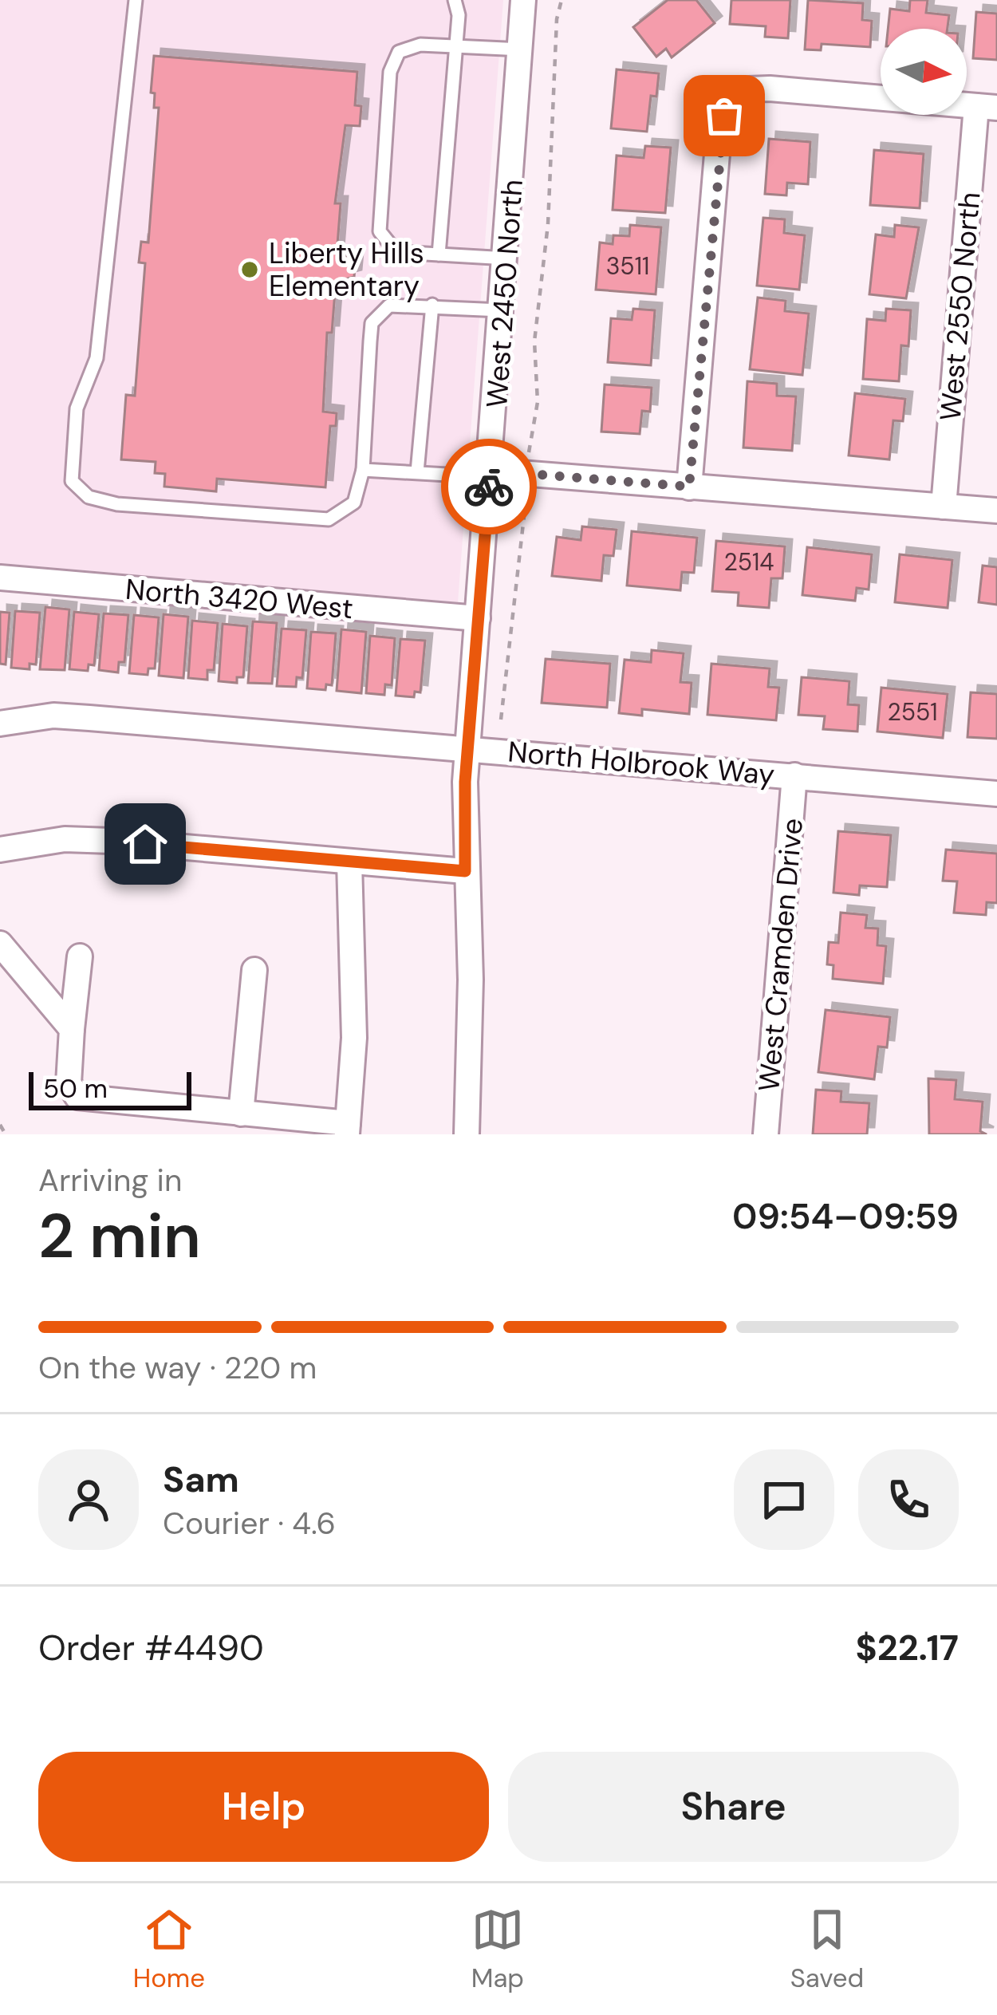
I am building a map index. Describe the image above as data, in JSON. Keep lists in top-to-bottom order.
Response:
{
  "streets": {
    "street": [
      "West 2450 North",
      "West 2550 North",
      "North 3420 West",
      "North Holbrook Way",
      "West Cramden Drive"
    ]
  },
  "crossings": [
    ["West 2450 North", "North 3420 West"],
    ["West 2450 North", "North Holbrook Way"],
    ["North Holbrook Way", "West Cramden Drive"]
  ],
  "places": ["Liberty Hills Elementary"],
  "house_numbers": ["3511", "2514", "2551"],
  "scale_bar": "50 m",
  "north": "right",
  "page": {
    "scale": "50 m",
    "heading": ["2 min", "Arriving in", "09:54–09:59"],
    "panel": [
      "Sam",
      "Courier · 4.6",
      "Order #4490",
      "$22.17"
    ],
    "bar": "On the way · 220 m",
    "buttons": ["Help", "Share"],
    "tabs": ["Home", "Map", "Saved"]
  }
}
